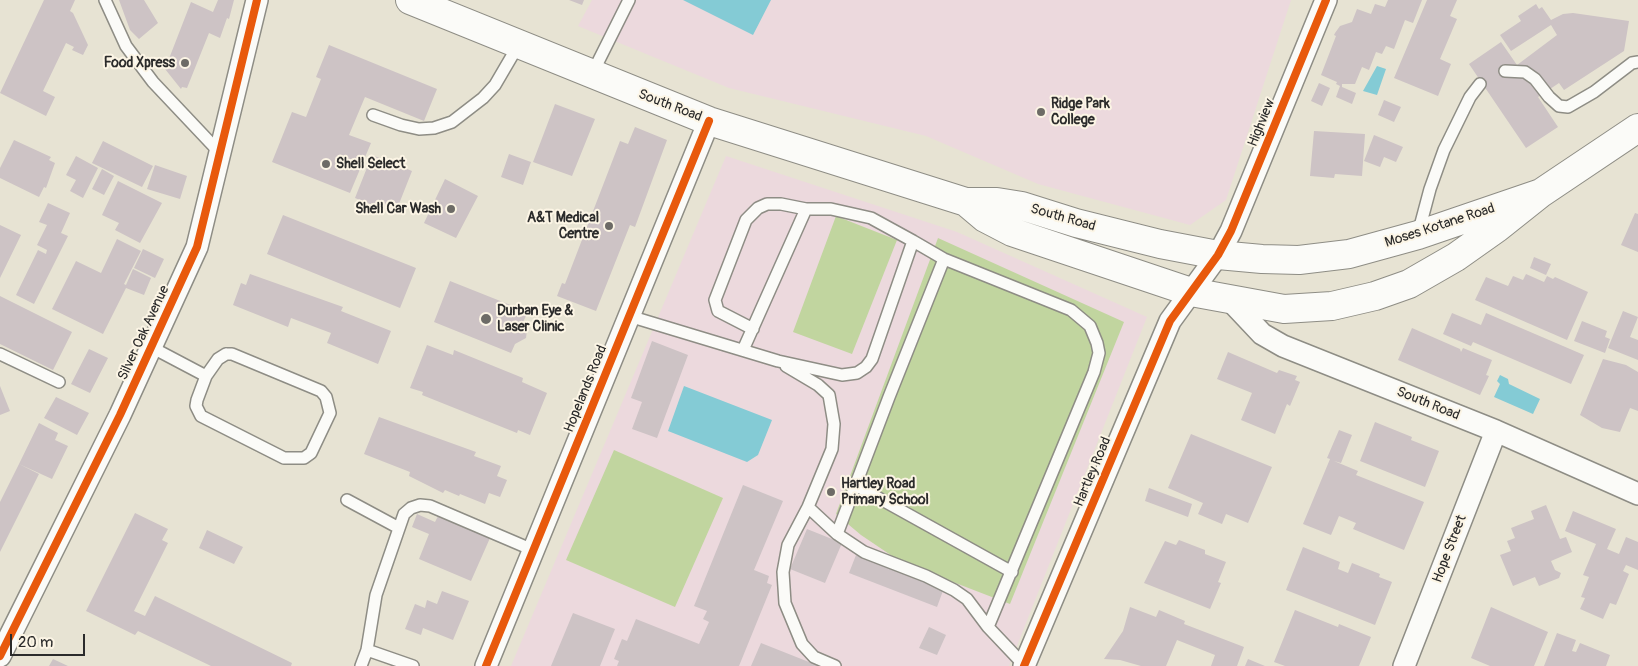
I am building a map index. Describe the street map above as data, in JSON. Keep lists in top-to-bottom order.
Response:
{
  "streets": {
    "main road": ["South Road", "Moses Kotane Road"],
    "street": [
      "Highview",
      "Silver Oak Avenue",
      "Hopelands Road",
      "Hartley Road",
      "Hope Street"
    ]
  },
  "crossings": [
    ["South Road", "Highview"],
    ["South Road", "Moses Kotane Road"],
    ["South Road", "Hopelands Road"],
    ["South Road", "Hartley Road"],
    ["South Road", "Hope Street"],
    ["Highview", "Moses Kotane Road"],
    ["Highview", "Hartley Road"],
    ["Moses Kotane Road", "Hartley Road"]
  ],
  "places": [
    "Food Xpress",
    "Ridge Park College",
    "Shell Select",
    "Shell Car Wash",
    "A&T Medical Centre",
    "Durban Eye & Laser Clinic",
    "Hartley Road Primary School"
  ],
  "scale_bar": "20 m"
}
